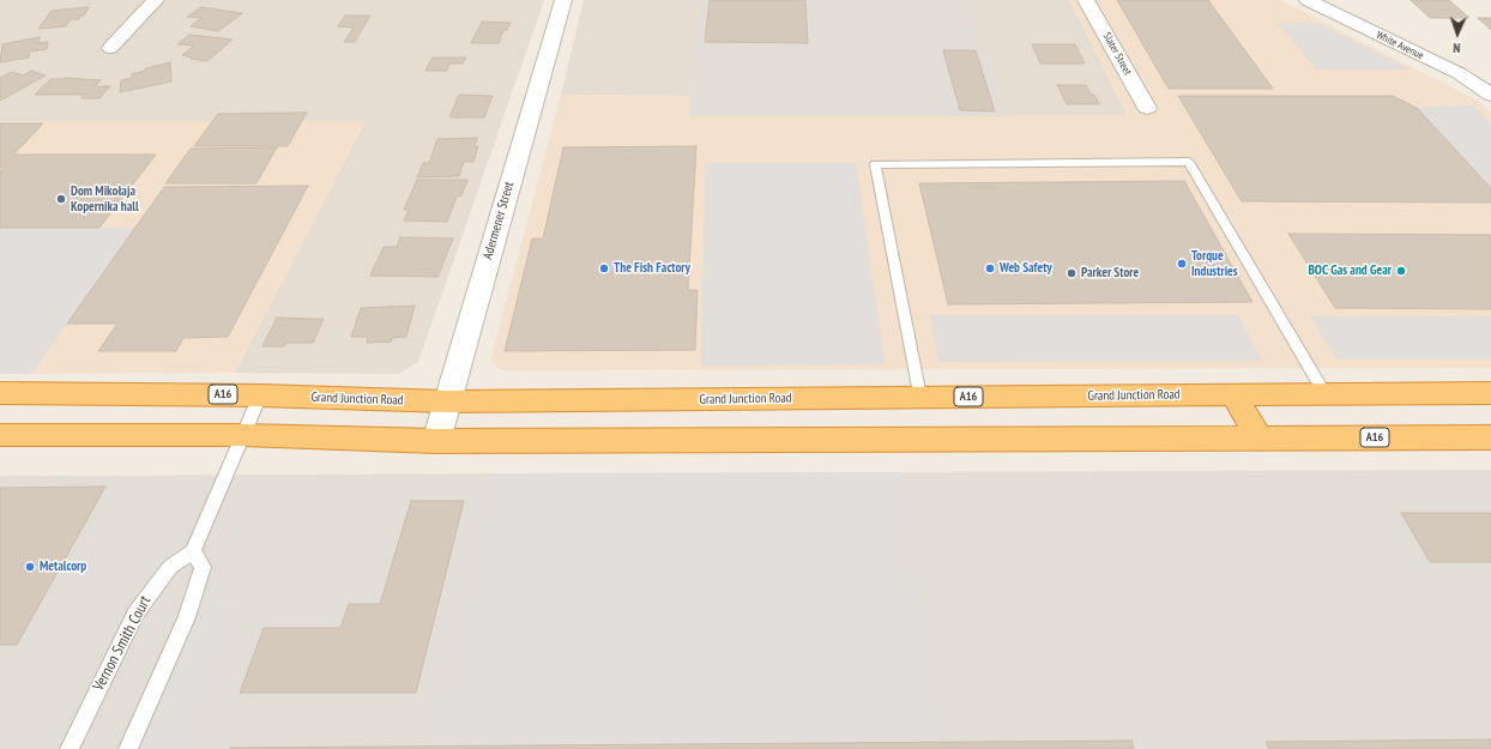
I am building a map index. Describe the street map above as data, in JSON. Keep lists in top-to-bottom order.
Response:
{
  "streets": {
    "highway": ["A16", "Grand Junction Road"],
    "street": ["White Avenue", "Slater Street", "Adermener Street"],
    "lane": ["Vernon Smith Court"]
  },
  "crossings": [
    ["Adermener Street", "A16"],
    ["Adermener Street", "Grand Junction Road"]
  ],
  "places": [
    "Dom Mikołaja Kopernika hall",
    "Torque Industries",
    "The Fish Factory",
    "Web Safety",
    "BOC Gas and Gear",
    "Parker Store",
    "Metalcorp"
  ],
  "north": "bottom"
}
